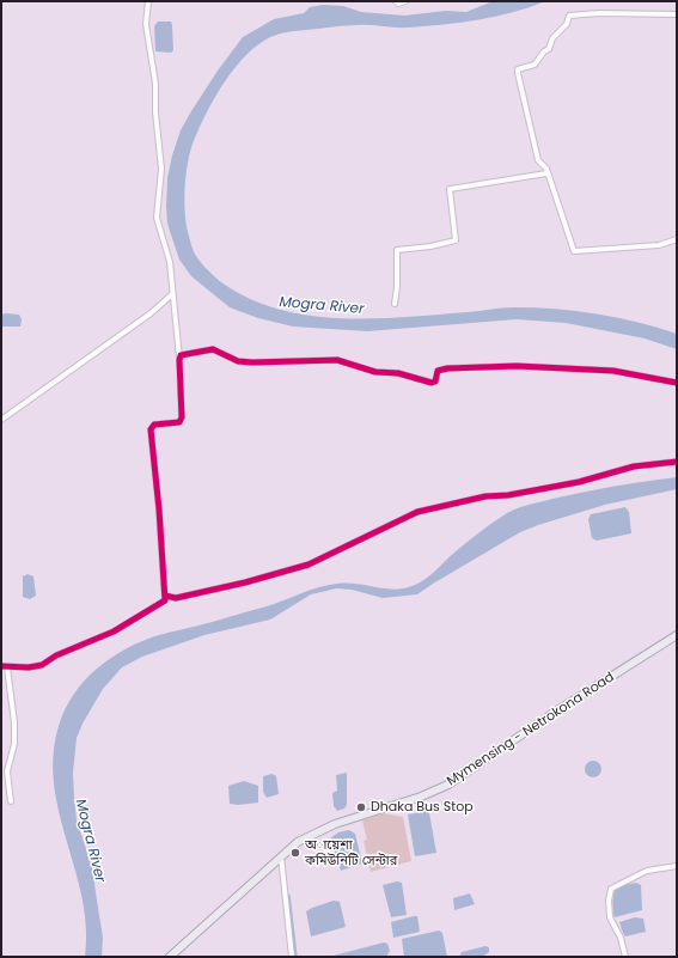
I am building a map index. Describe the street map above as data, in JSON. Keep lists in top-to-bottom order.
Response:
{
  "streets": {
    "main road": ["Mymensing - Netrokona Road"]
  },
  "water": ["Mogra River"],
  "places": ["Dhaka Bus Stop", "অায়েশা কমিউনিটি সেন্টার"]
}
